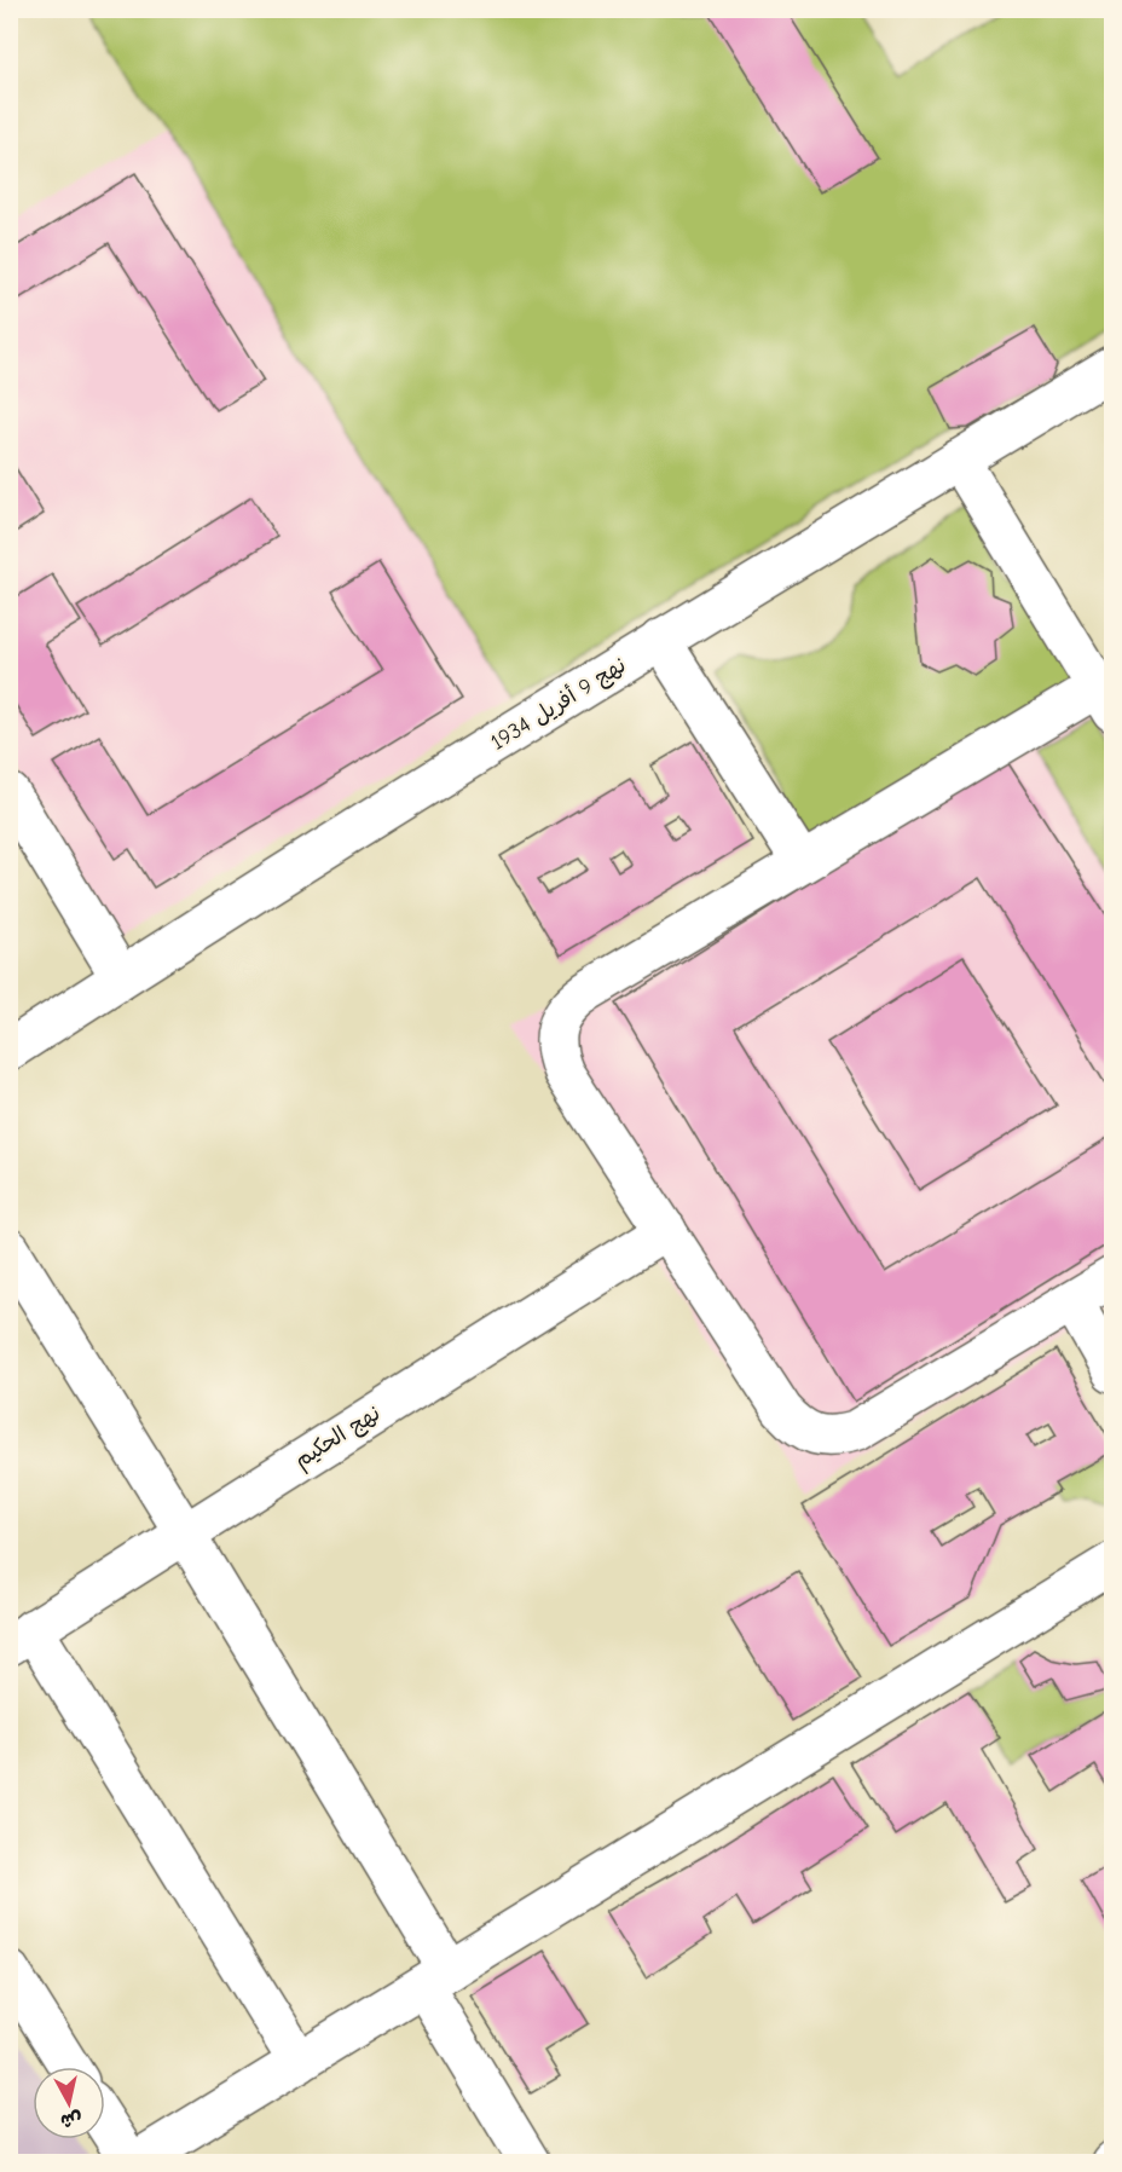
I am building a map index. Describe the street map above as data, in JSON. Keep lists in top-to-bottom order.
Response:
{
  "streets": {
    "street": ["نهج 9 أفريل 1934", "نهج الحكيم"]
  },
  "north": "bottom"
}
